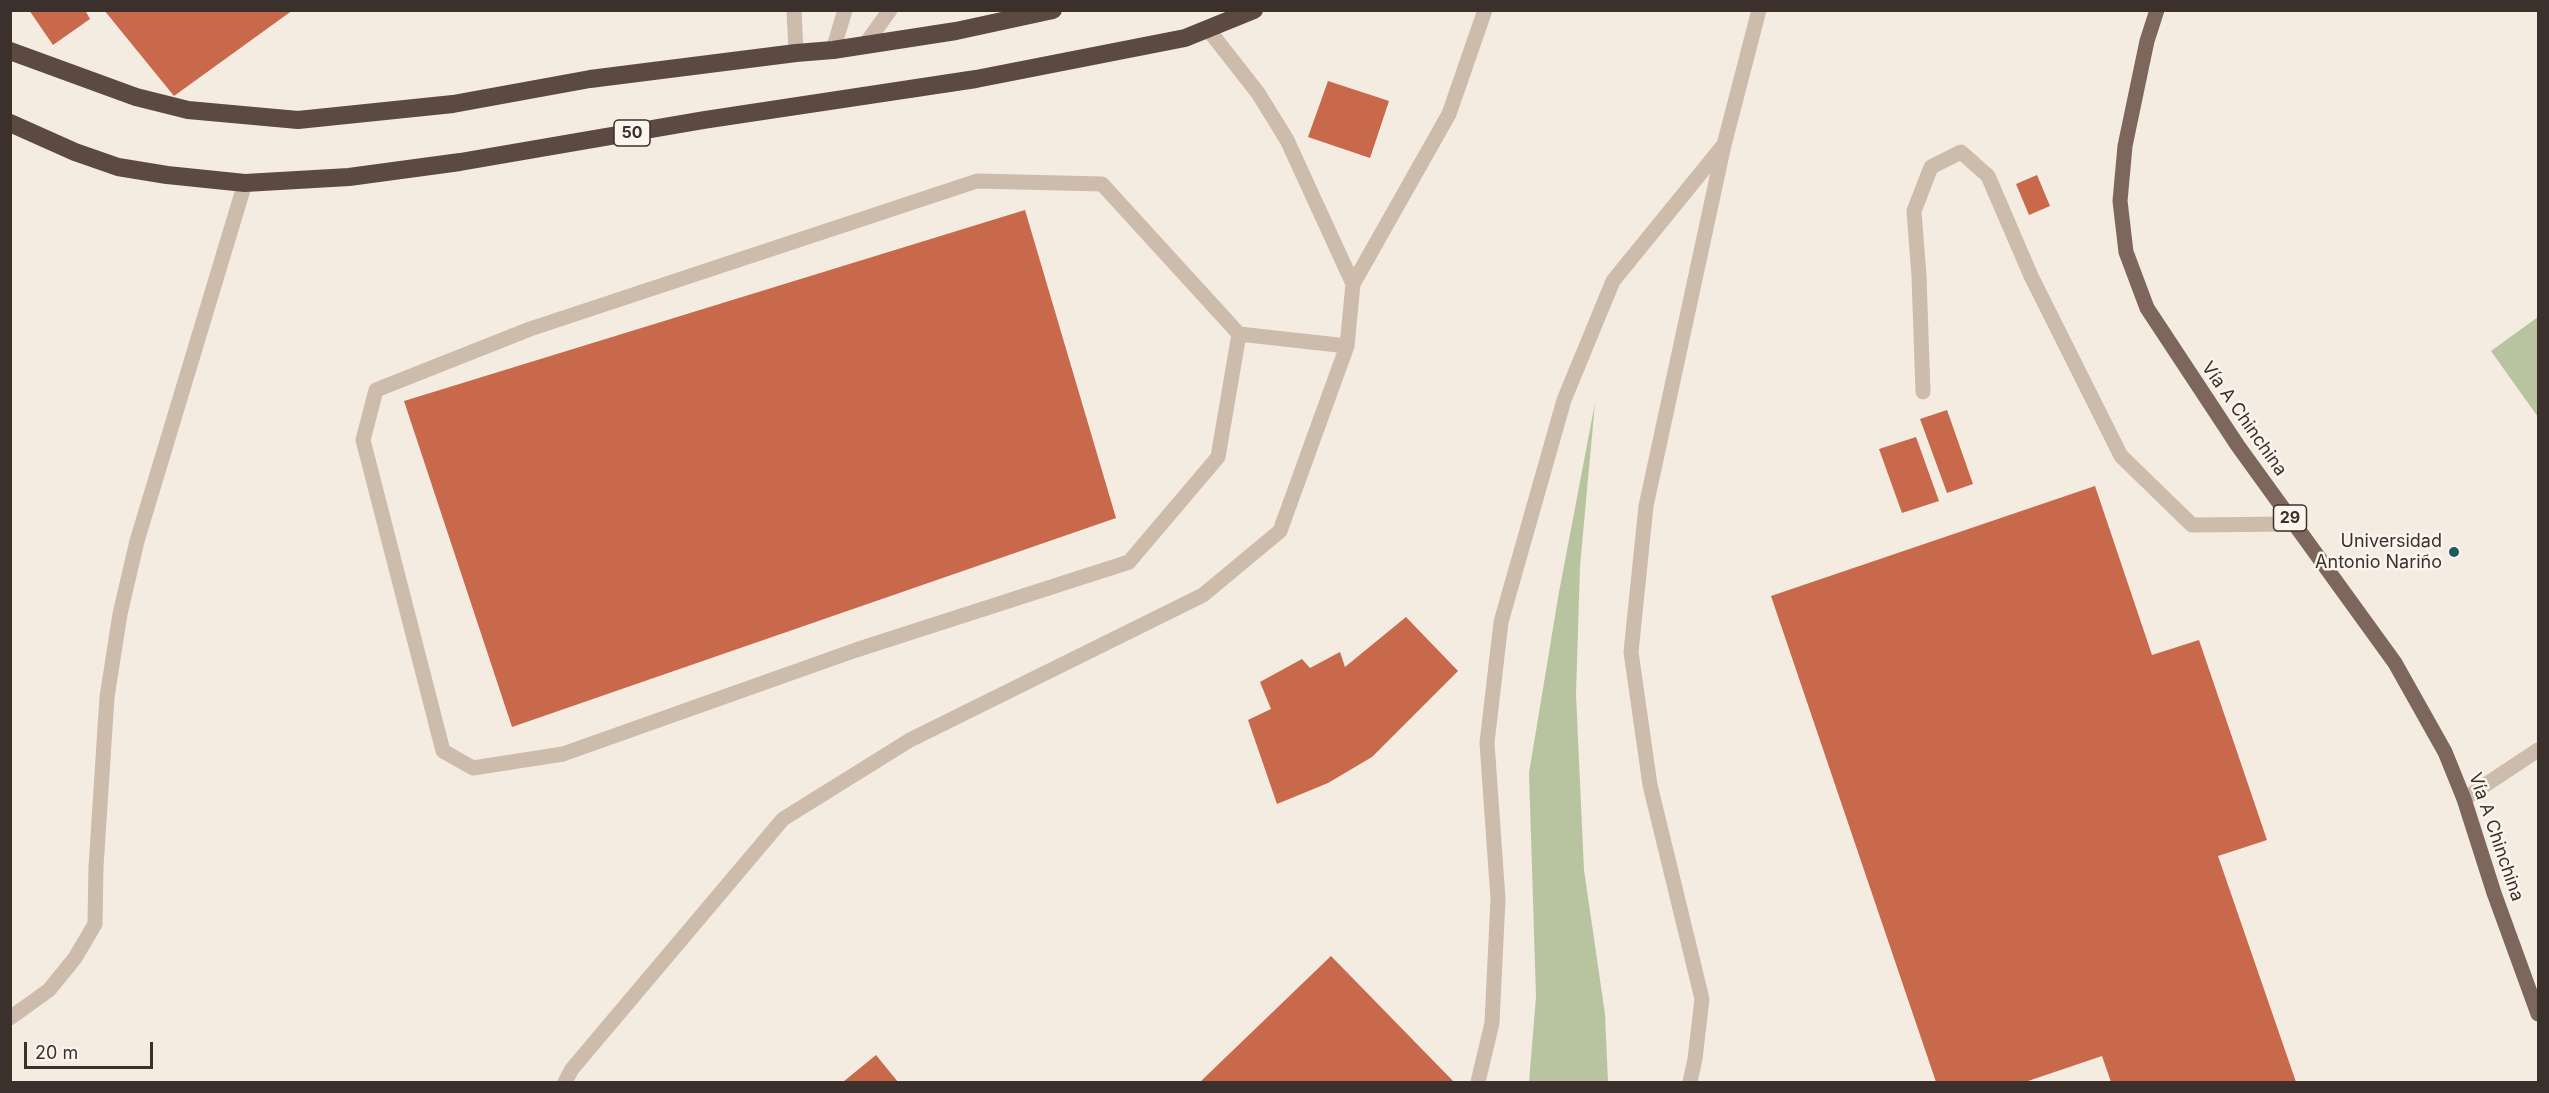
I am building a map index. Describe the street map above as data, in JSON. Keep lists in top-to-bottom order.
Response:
{
  "streets": {
    "highway": ["50"],
    "main road": ["Vía A Chinchina", "29"]
  },
  "places": ["Universidad Antonio Nariño"],
  "scale_bar": "20 m"
}
